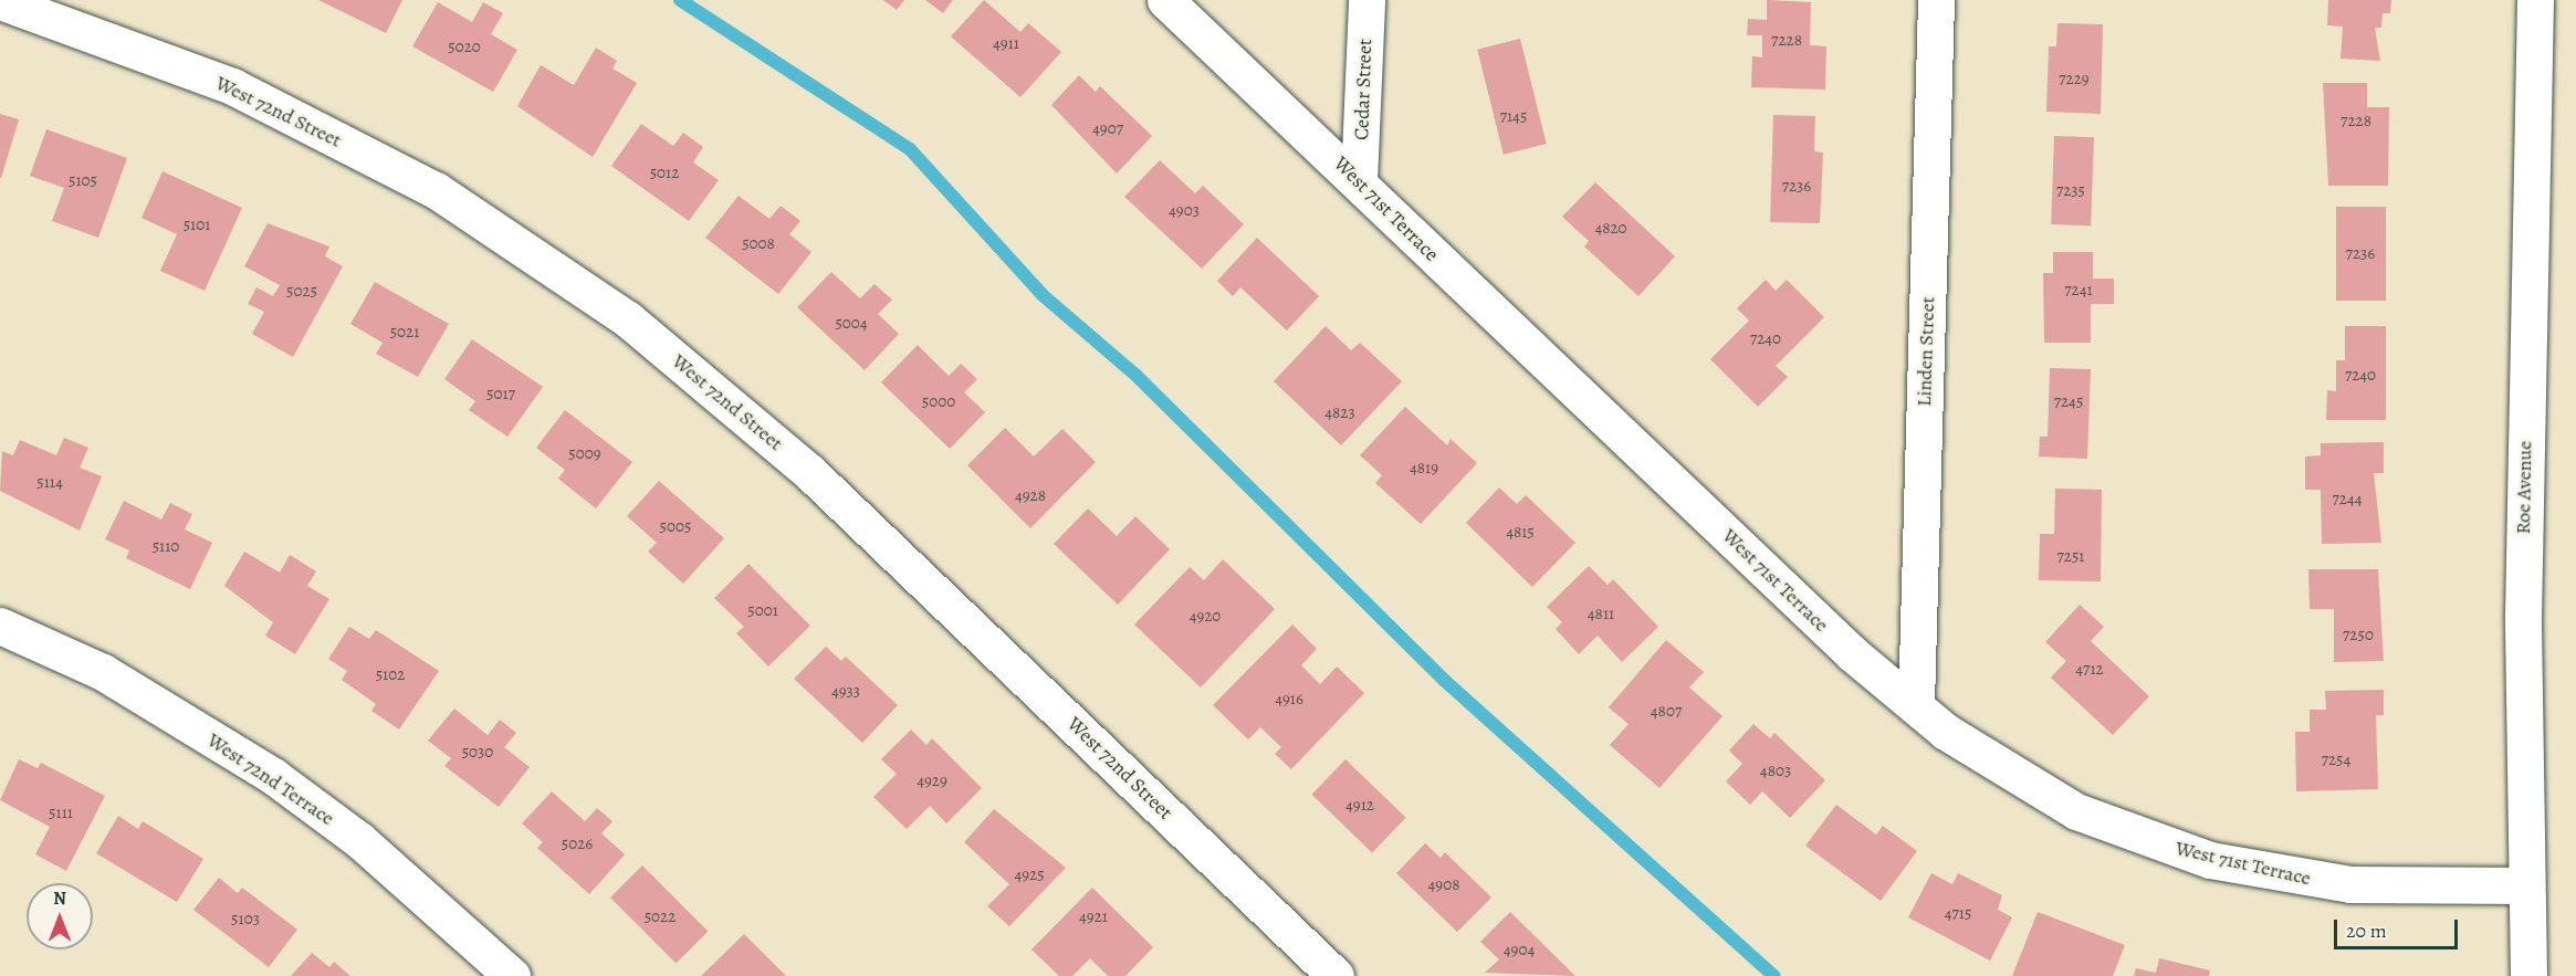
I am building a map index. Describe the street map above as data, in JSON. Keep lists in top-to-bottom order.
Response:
{
  "streets": {
    "street": [
      "Cedar Street",
      "West 72nd Street",
      "West 71st Terrace",
      "Linden Street",
      "Roe Avenue",
      "West 72nd Terrace"
    ]
  },
  "crossings": [
    ["Cedar Street", "West 71st Terrace"],
    ["West 71st Terrace", "Linden Street"],
    ["West 71st Terrace", "Roe Avenue"]
  ],
  "house_numbers": [
    "7228",
    "4911",
    "5020",
    "7229",
    "7145",
    "7228",
    "4907",
    "5012",
    "5105",
    "7236",
    "7235",
    "4903",
    "5101",
    "4820",
    "5008",
    "7236",
    "7241",
    "5025",
    "5004",
    "5021",
    "7240",
    "7240",
    "5017",
    "5000",
    "7245",
    "4823",
    "5009",
    "4819",
    "5114",
    "4928",
    "7244",
    "5005",
    "4815",
    "5110",
    "7251",
    "5001",
    "4811",
    "4920",
    "7250",
    "4712",
    "5102",
    "4933",
    "4916",
    "4807",
    "5030",
    "7254",
    "4803",
    "4929",
    "4912",
    "5111",
    "5026",
    "4925",
    "4908",
    "4715",
    "5022",
    "4921",
    "5103",
    "4904"
  ],
  "scale_bar": "20 m",
  "north": "top"
}
